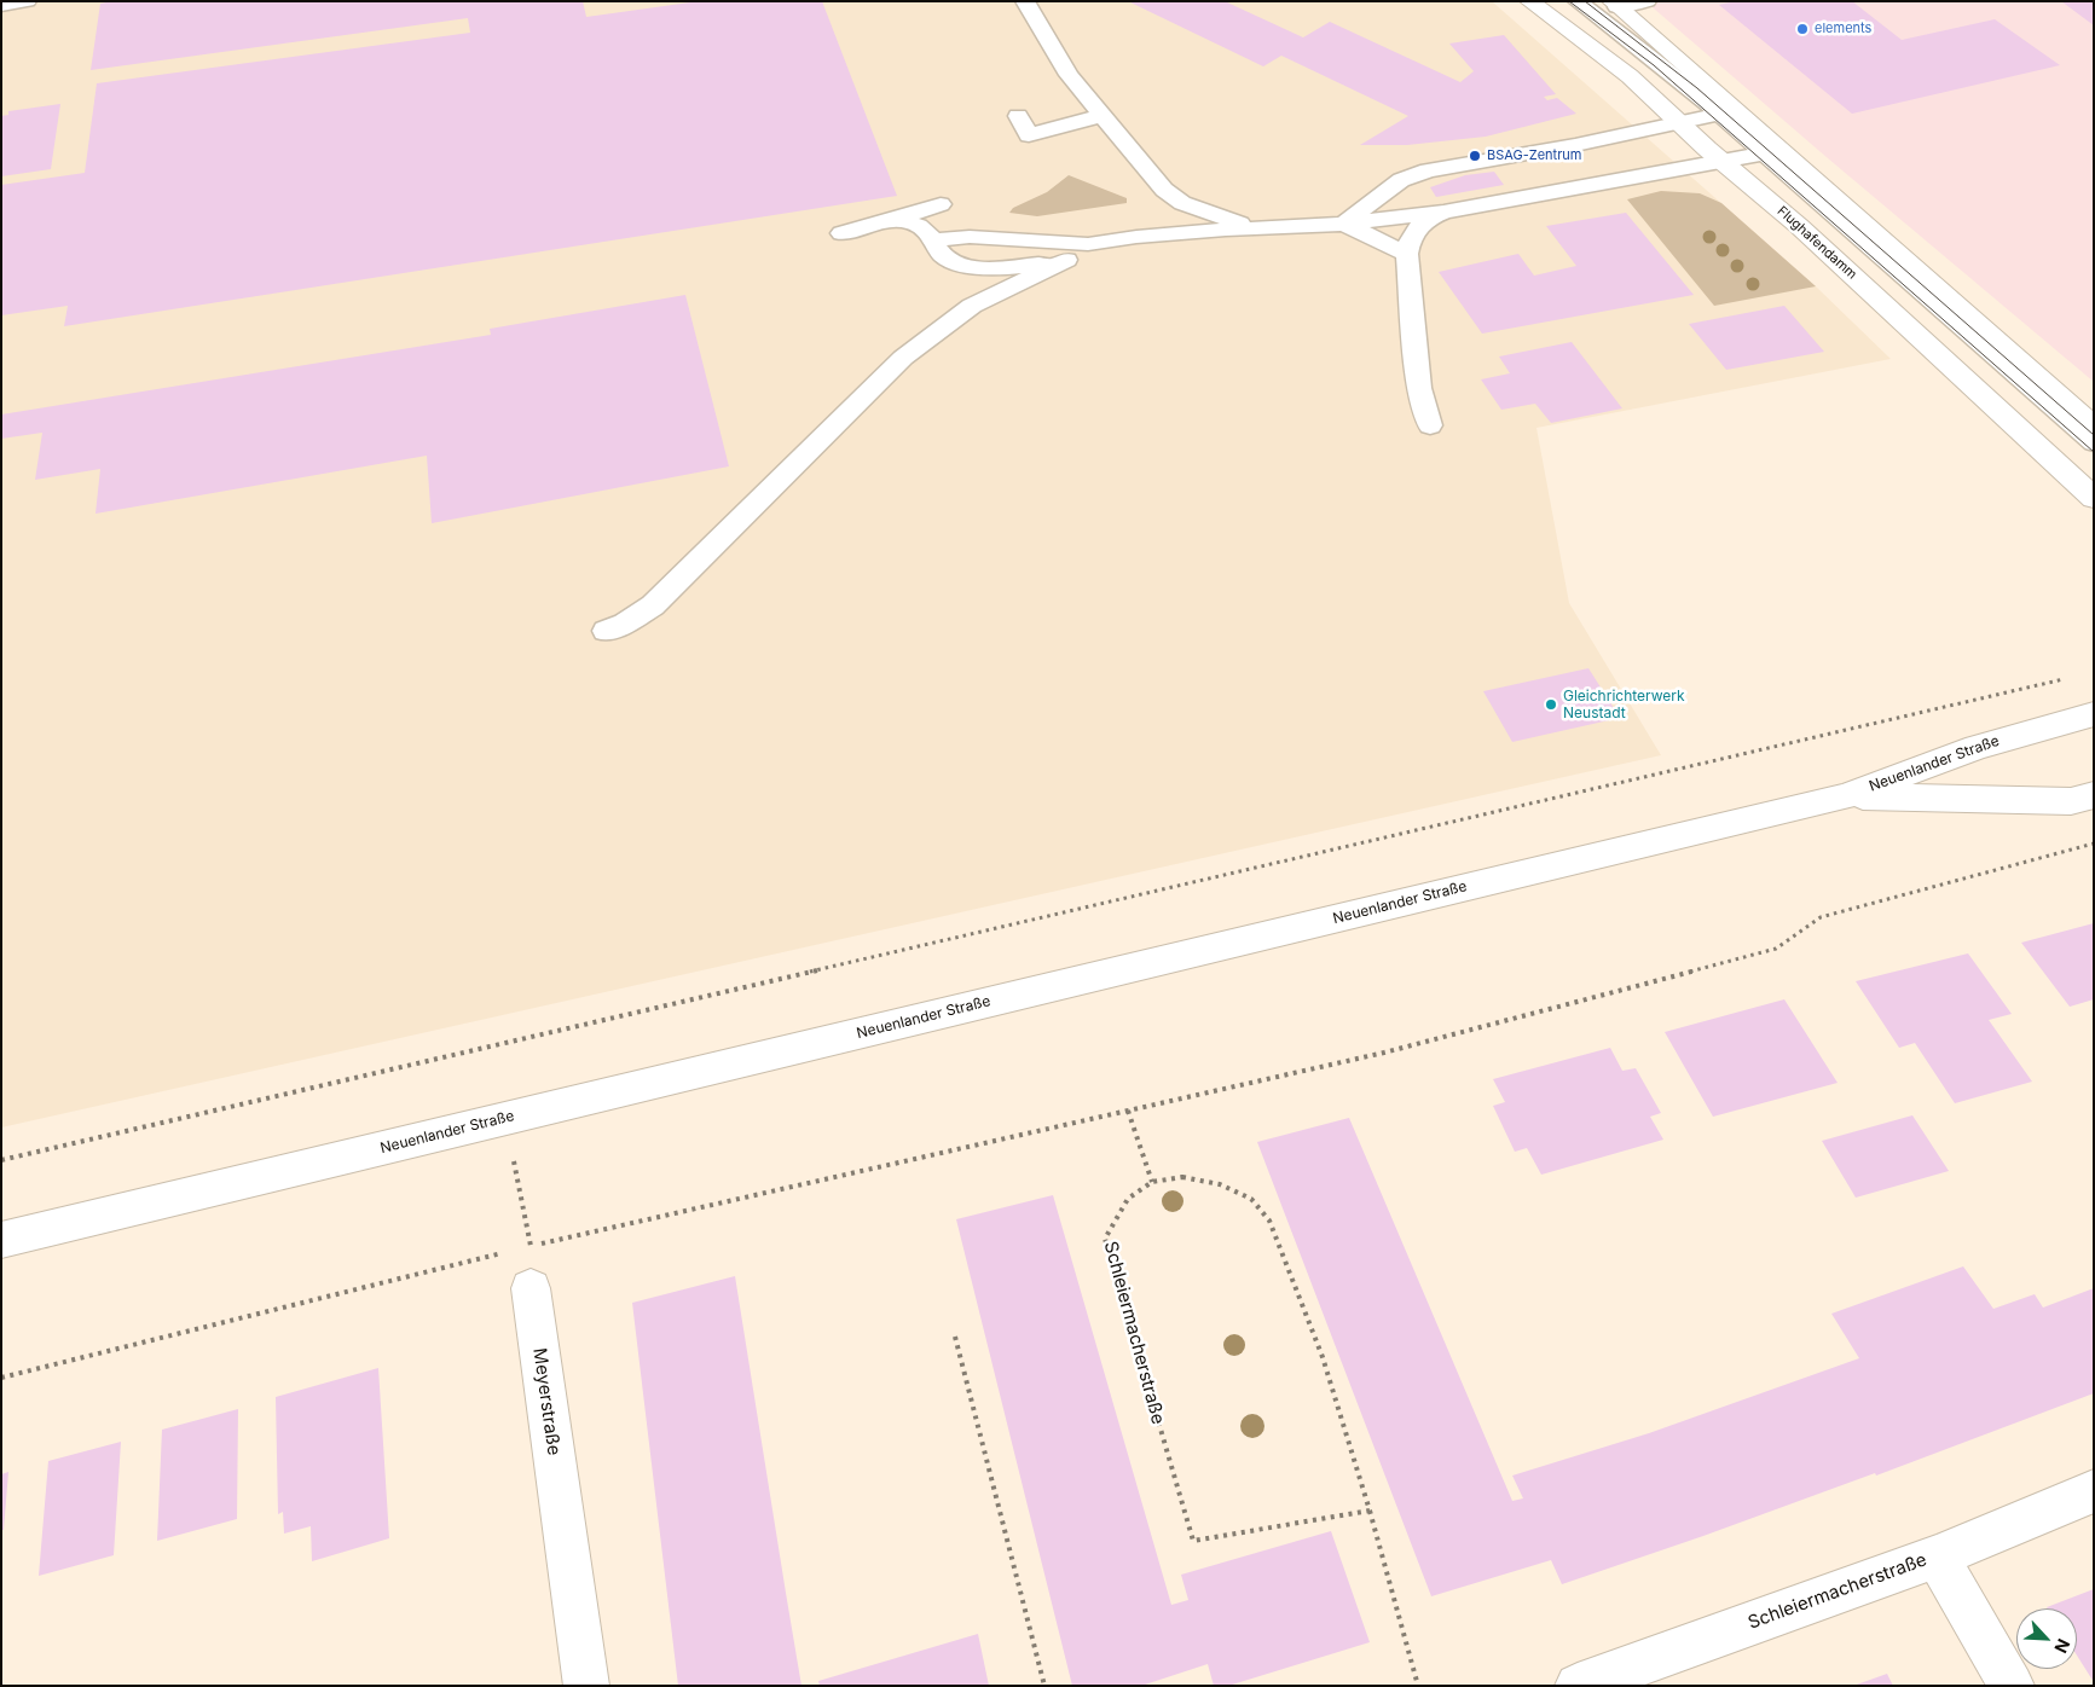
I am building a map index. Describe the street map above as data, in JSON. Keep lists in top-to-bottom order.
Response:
{
  "streets": {
    "main road": [
      "Flughafendamm",
      "Neuenlander Straße",
      "Schleiermacherstraße",
      "Meyerstraße"
    ]
  },
  "places": ["elements", "BSAG-Zentrum", "Gleichrichterwerk Neustadt"],
  "north": "bottom right"
}
